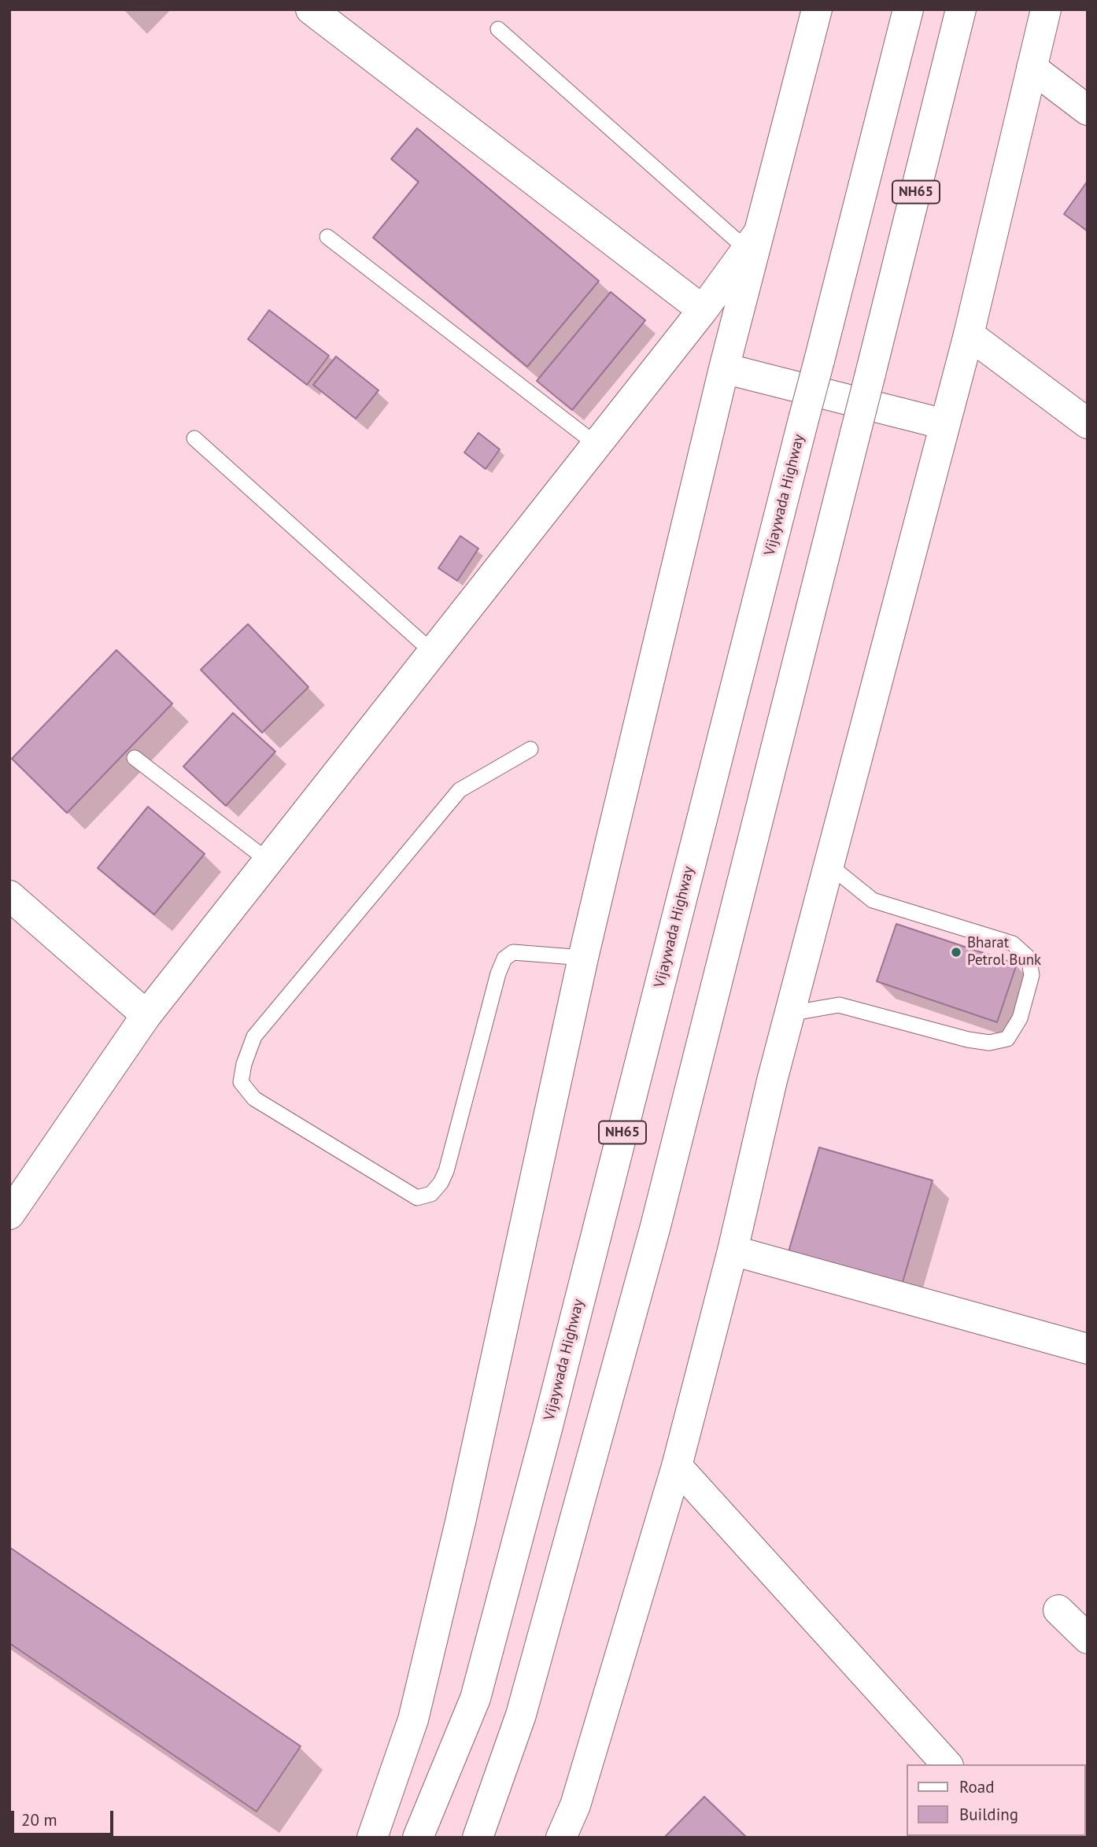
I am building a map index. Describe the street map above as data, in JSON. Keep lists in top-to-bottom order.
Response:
{
  "streets": {
    "main road": ["NH65", "Vijaywada Highway"]
  },
  "places": ["Bharat Petrol Bunk"],
  "legend": ["Road", "Building"],
  "scale_bar": "20 m"
}
